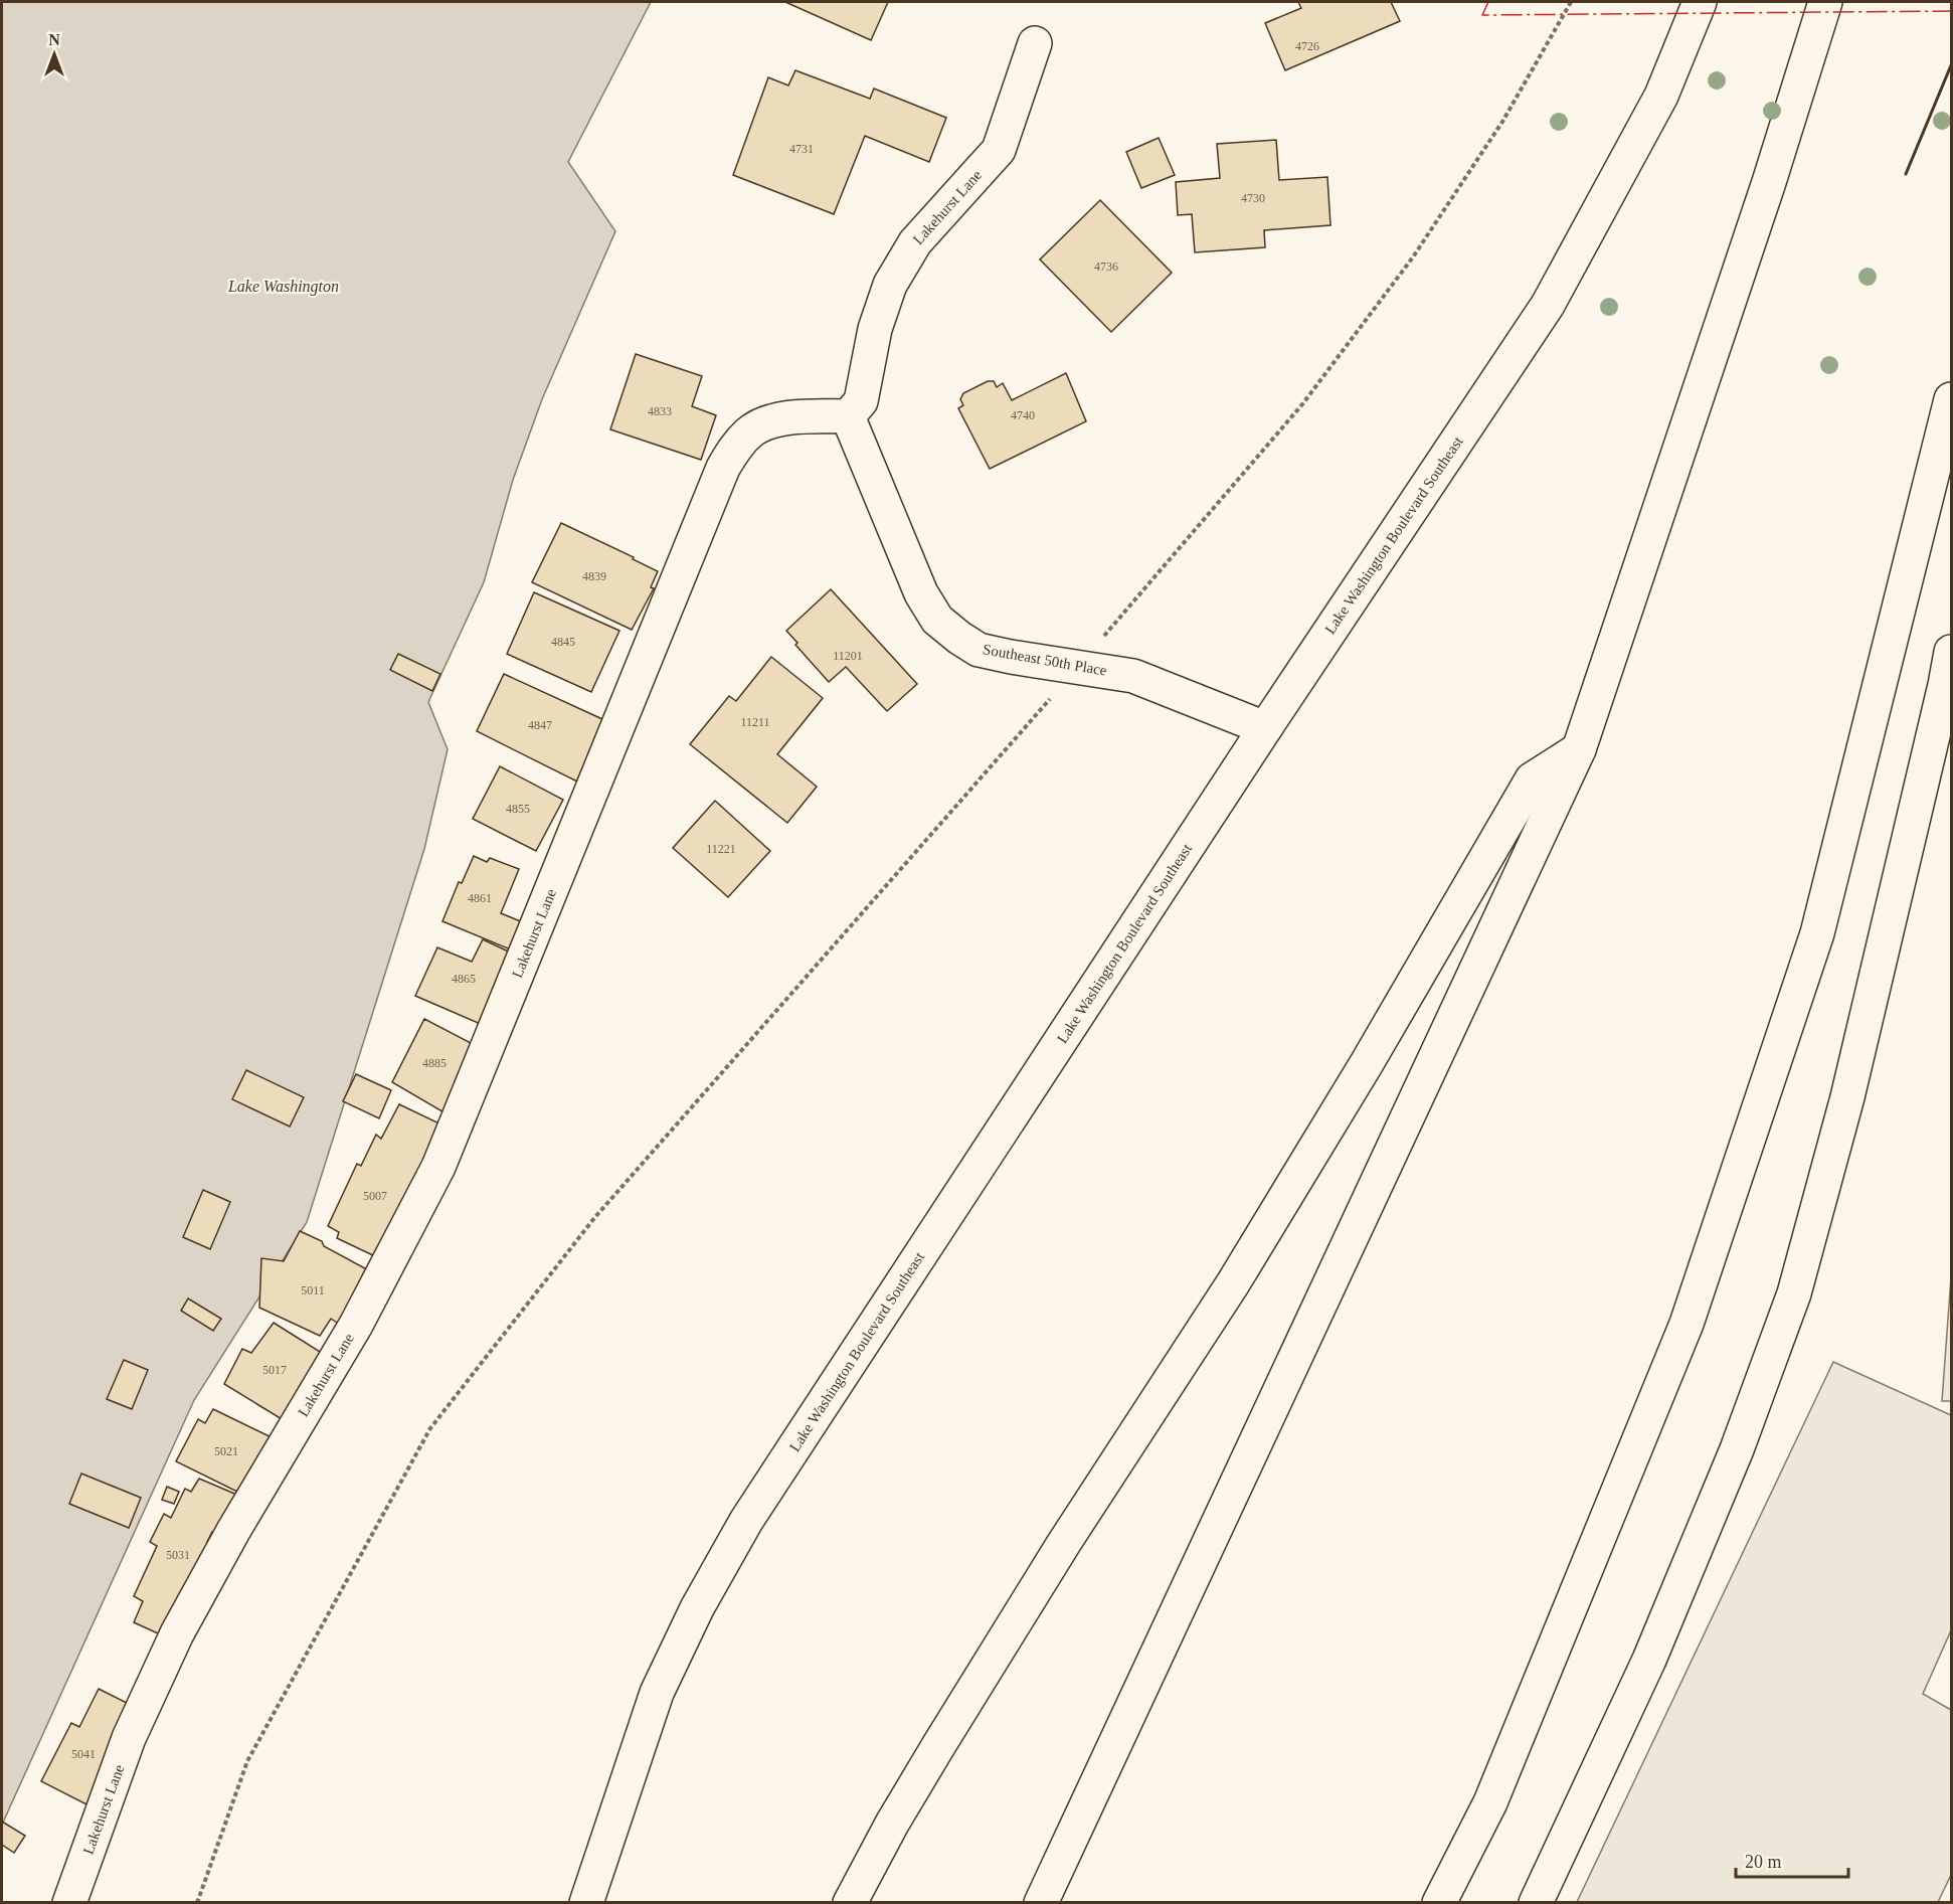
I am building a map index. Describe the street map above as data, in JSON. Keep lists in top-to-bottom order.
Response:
{
  "streets": {
    "main road": ["Lakehurst Lane", "Lake Washington Boulevard Southeast", "Southeast 50th Place"]
  },
  "crossings": [
    ["Lakehurst Lane", "Southeast 50th Place"],
    ["Lake Washington Boulevard Southeast", "Southeast 50th Place"]
  ],
  "water": ["Lake Washington"],
  "house_numbers": [
    "4726",
    "4731",
    "4730",
    "4736",
    "4833",
    "4740",
    "4839",
    "4845",
    "11201",
    "11211",
    "4847",
    "4855",
    "11221",
    "4861",
    "4865",
    "4885",
    "5007",
    "5011",
    "5017",
    "5021",
    "5031",
    "5041"
  ],
  "scale_bar": "20 m",
  "north": "top"
}
